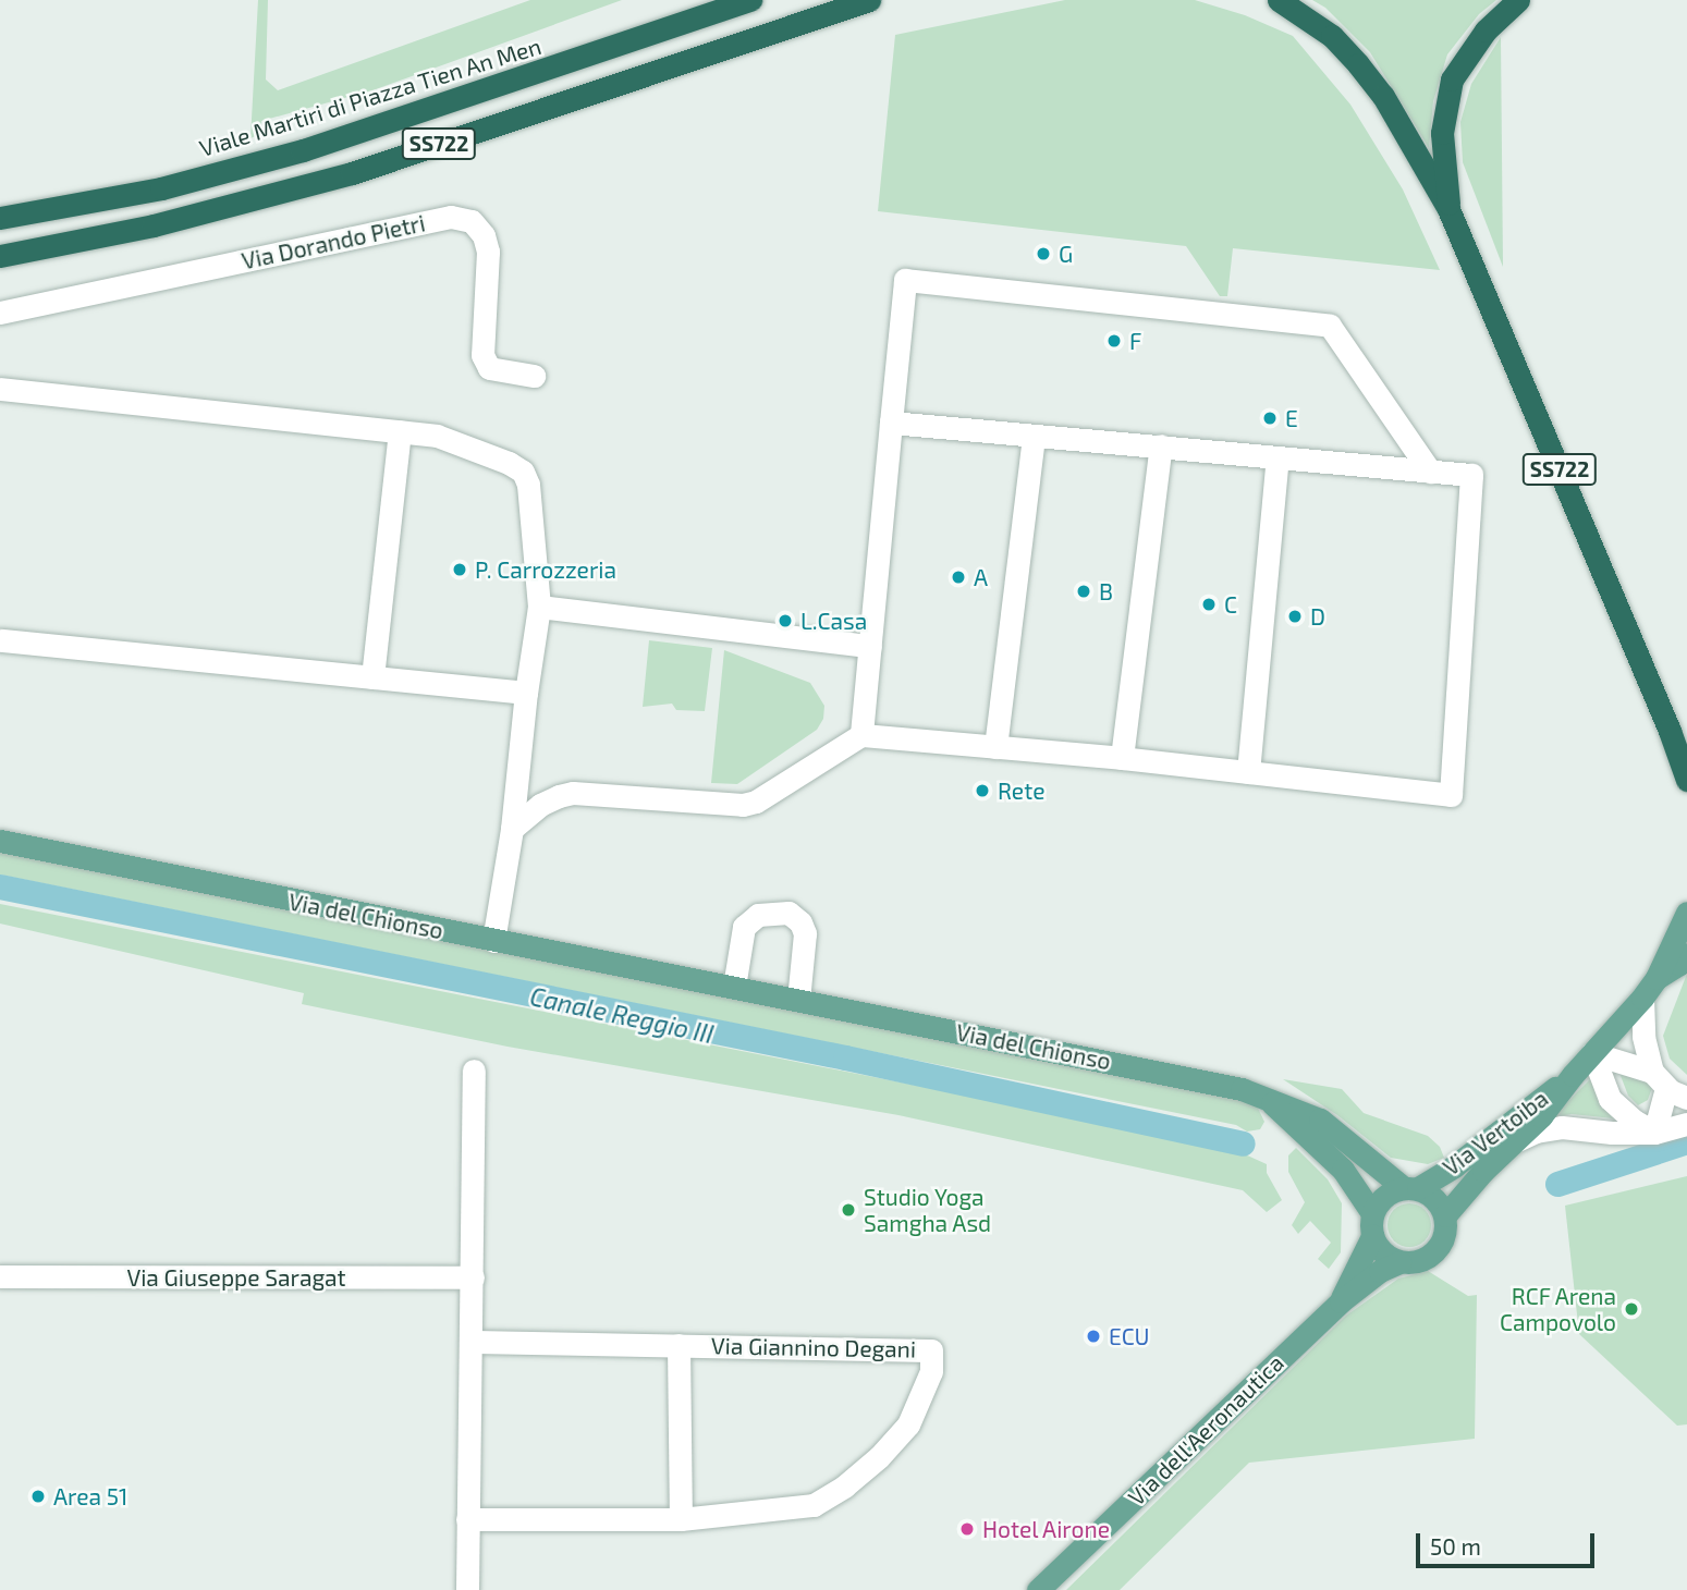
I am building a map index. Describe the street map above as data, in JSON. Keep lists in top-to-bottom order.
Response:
{
  "streets": {
    "highway": ["Viale Martiri di Piazza Tien An Men", "SS722"],
    "main road": ["Via del Chionso", "Via Vertoiba", "Via dell'Aeronautica"],
    "street": ["Via Dorando Pietri", "Via Giuseppe Saragat", "Via Giannino Degani"]
  },
  "crossings": [
    ["Via del Chionso", "Via Vertoiba"],
    ["Via del Chionso", "Via dell'Aeronautica"],
    ["Via Vertoiba", "Via dell'Aeronautica"]
  ],
  "water": ["Canale Reggio III"],
  "places": [
    "G",
    "F",
    "E",
    "P. Carrozzeria",
    "A",
    "B",
    "C",
    "D",
    "L.Casa",
    "Rete",
    "Studio Yoga Samgha Asd",
    "RCF Arena Campovolo",
    "ECU",
    "Area 51",
    "Hotel Airone"
  ],
  "scale_bar": "50 m"
}
